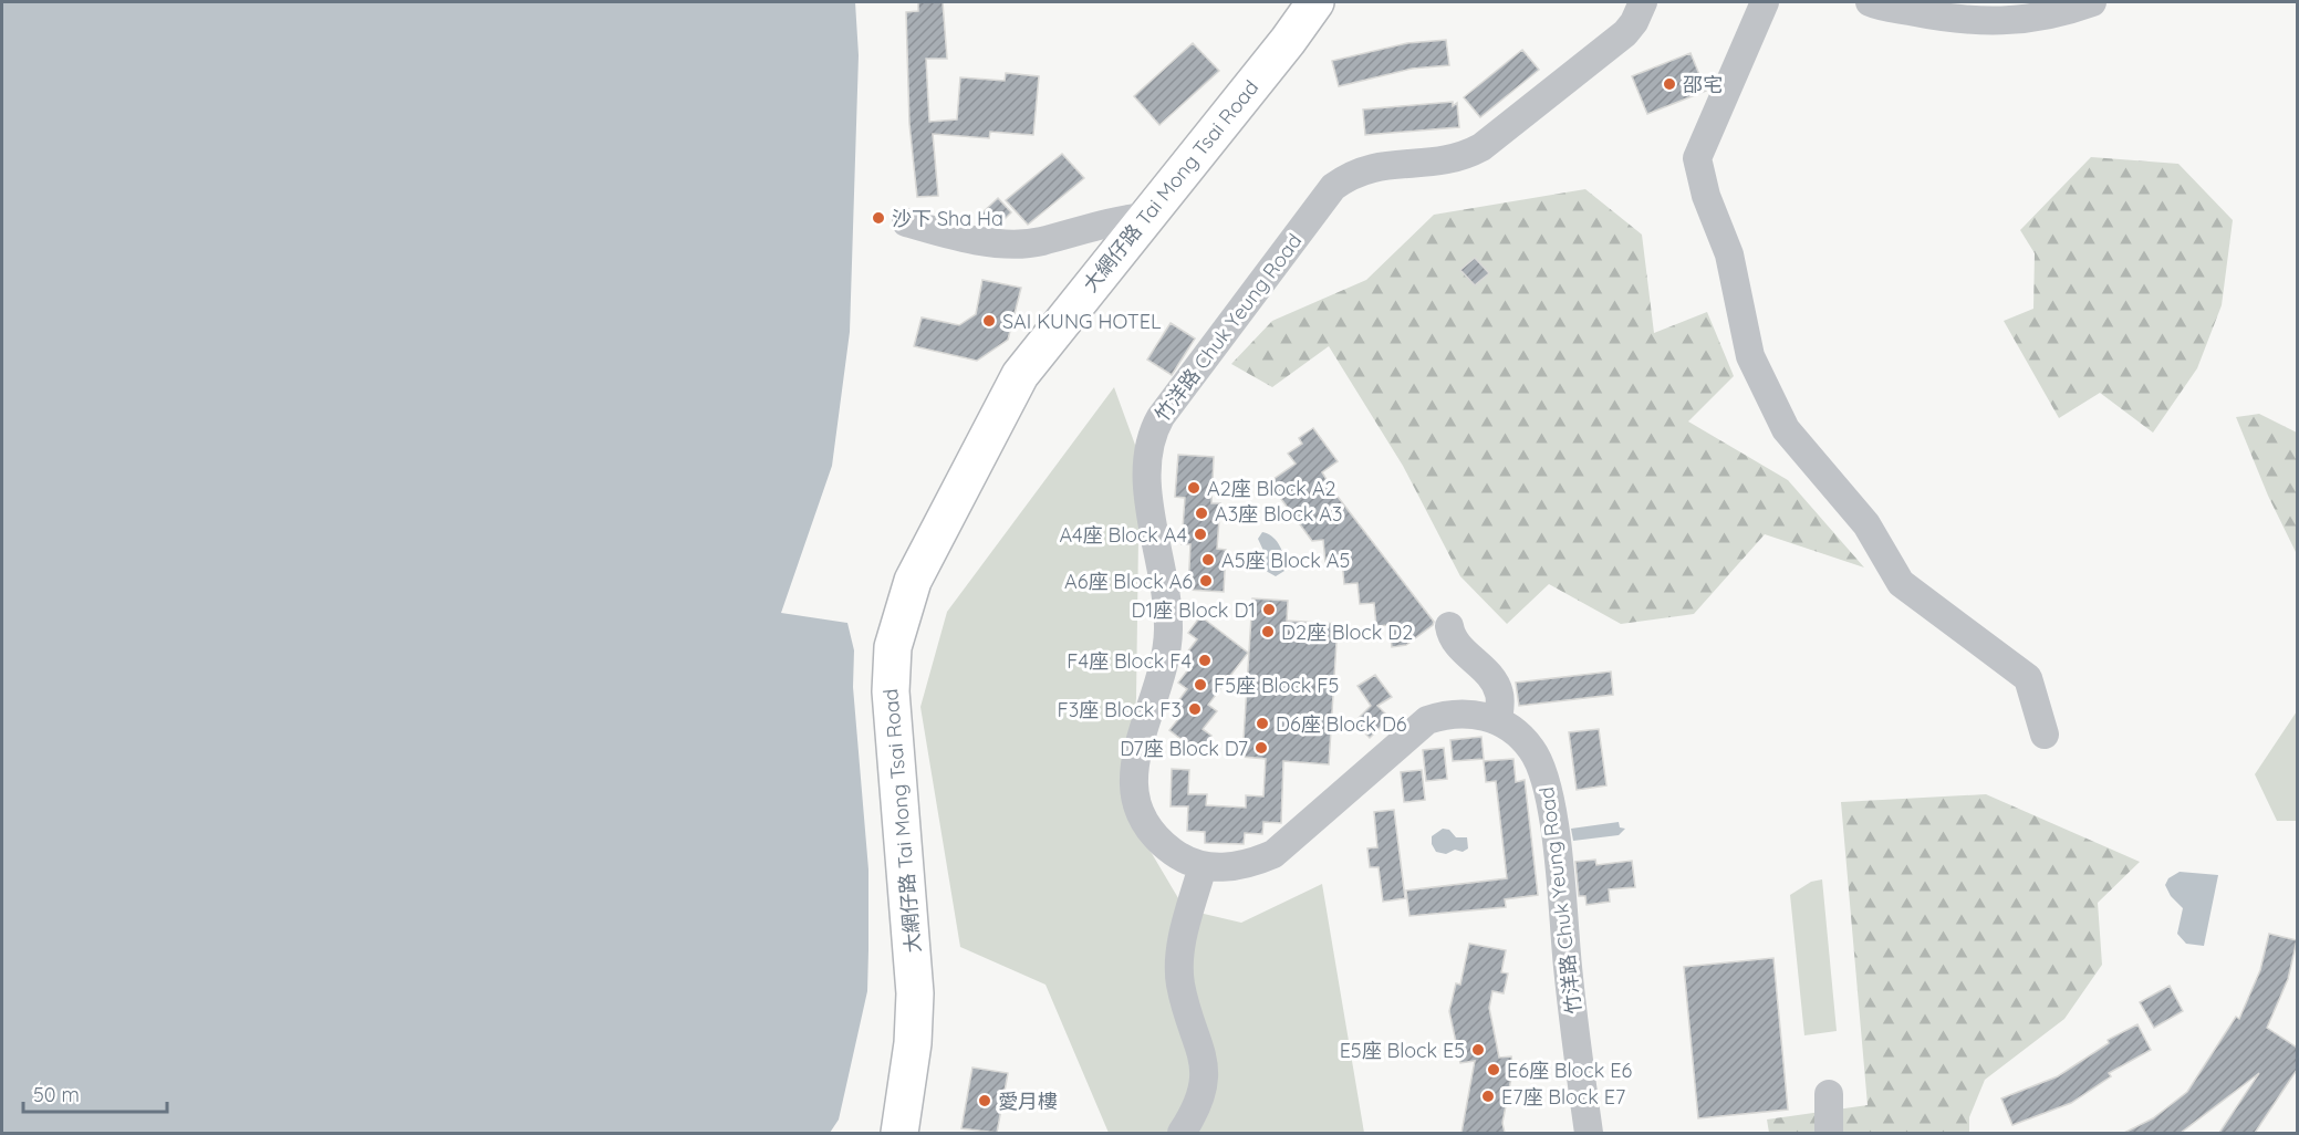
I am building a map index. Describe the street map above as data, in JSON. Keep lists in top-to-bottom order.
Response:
{
  "streets": {
    "main road": ["大網仔路 Tai Mong Tsai Road"],
    "street": ["竹洋路 Chuk Yeung Road"]
  },
  "places": [
    "邵宅",
    "沙下 Sha Ha",
    "SAI KUNG HOTEL",
    "A2座 Block A2",
    "A3座 Block A3",
    "A4座 Block A4",
    "A5座 Block A5",
    "A6座 Block A6",
    "D1座 Block D1",
    "D2座 Block D2",
    "F4座 Block F4",
    "F5座 Block F5",
    "F3座 Block F3",
    "D6座 Block D6",
    "D7座 Block D7",
    "E5座 Block E5",
    "E6座 Block E6",
    "E7座 Block E7",
    "愛月樓"
  ],
  "scale_bar": "50 m"
}
